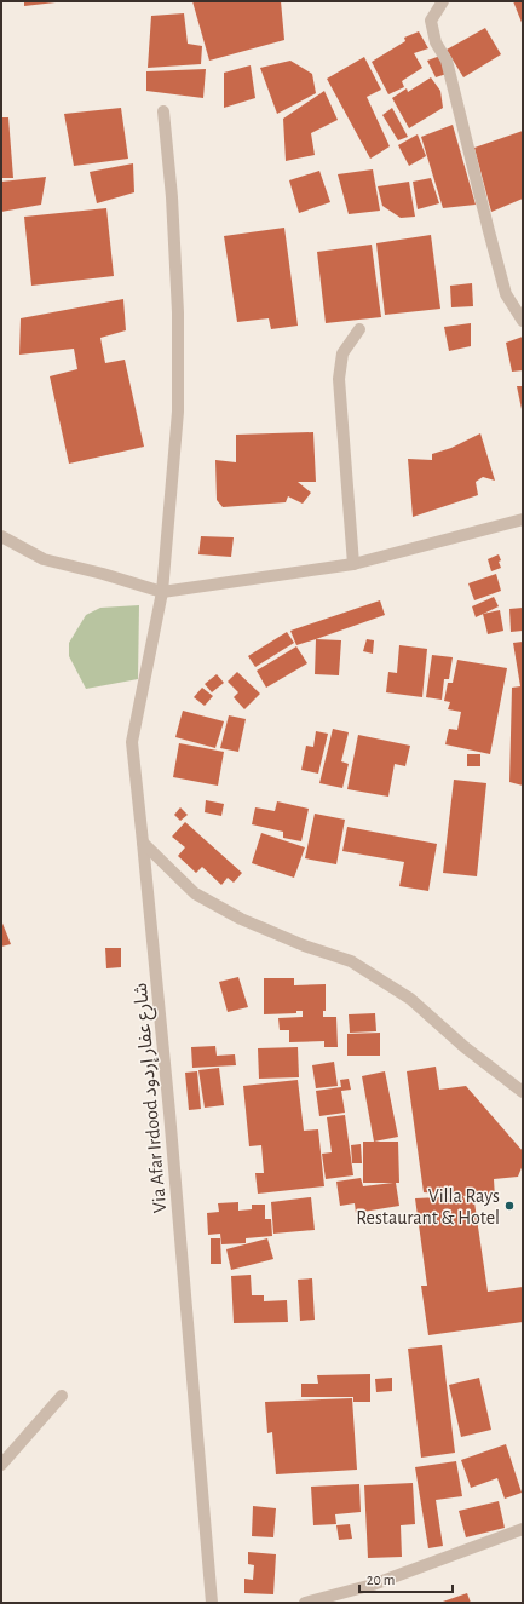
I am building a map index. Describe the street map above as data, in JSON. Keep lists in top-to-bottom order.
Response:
{
  "streets": {
    "street": ["Via Afar Irdood شارع عفار إردود"]
  },
  "places": ["Villa Rays Restaurant & Hotel"],
  "scale_bar": "20 m"
}
